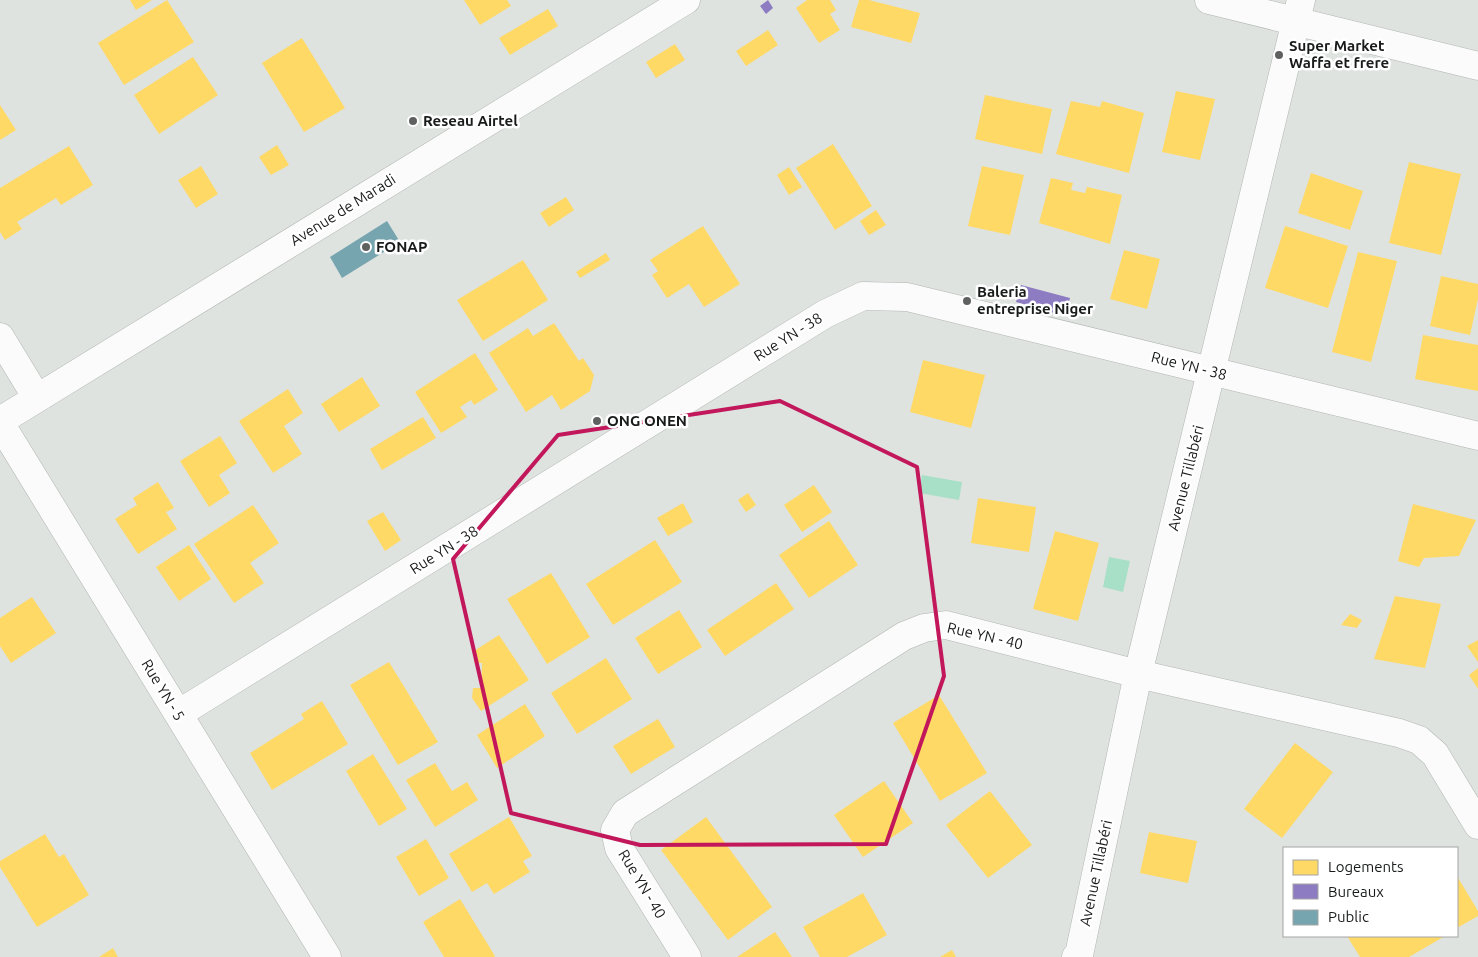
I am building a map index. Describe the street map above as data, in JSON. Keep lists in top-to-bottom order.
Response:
{
  "streets": {
    "street": [
      "Avenue de Maradi",
      "Rue YN - 38",
      "Avenue Tillabéri",
      "Rue YN - 40",
      "Rue YN - 5"
    ]
  },
  "crossings": [
    ["Avenue de Maradi", "Rue YN - 5"],
    ["Rue YN - 38", "Avenue Tillabéri"],
    ["Rue YN - 38", "Rue YN - 5"],
    ["Avenue Tillabéri", "Rue YN - 40"]
  ],
  "places": [
    "Super Market Waffa et frere",
    "Reseau Airtel",
    "FONAP",
    "Baleria entreprise Niger",
    "ONG ONEN"
  ],
  "legend": ["Logements", "Bureaux", "Public"]
}
